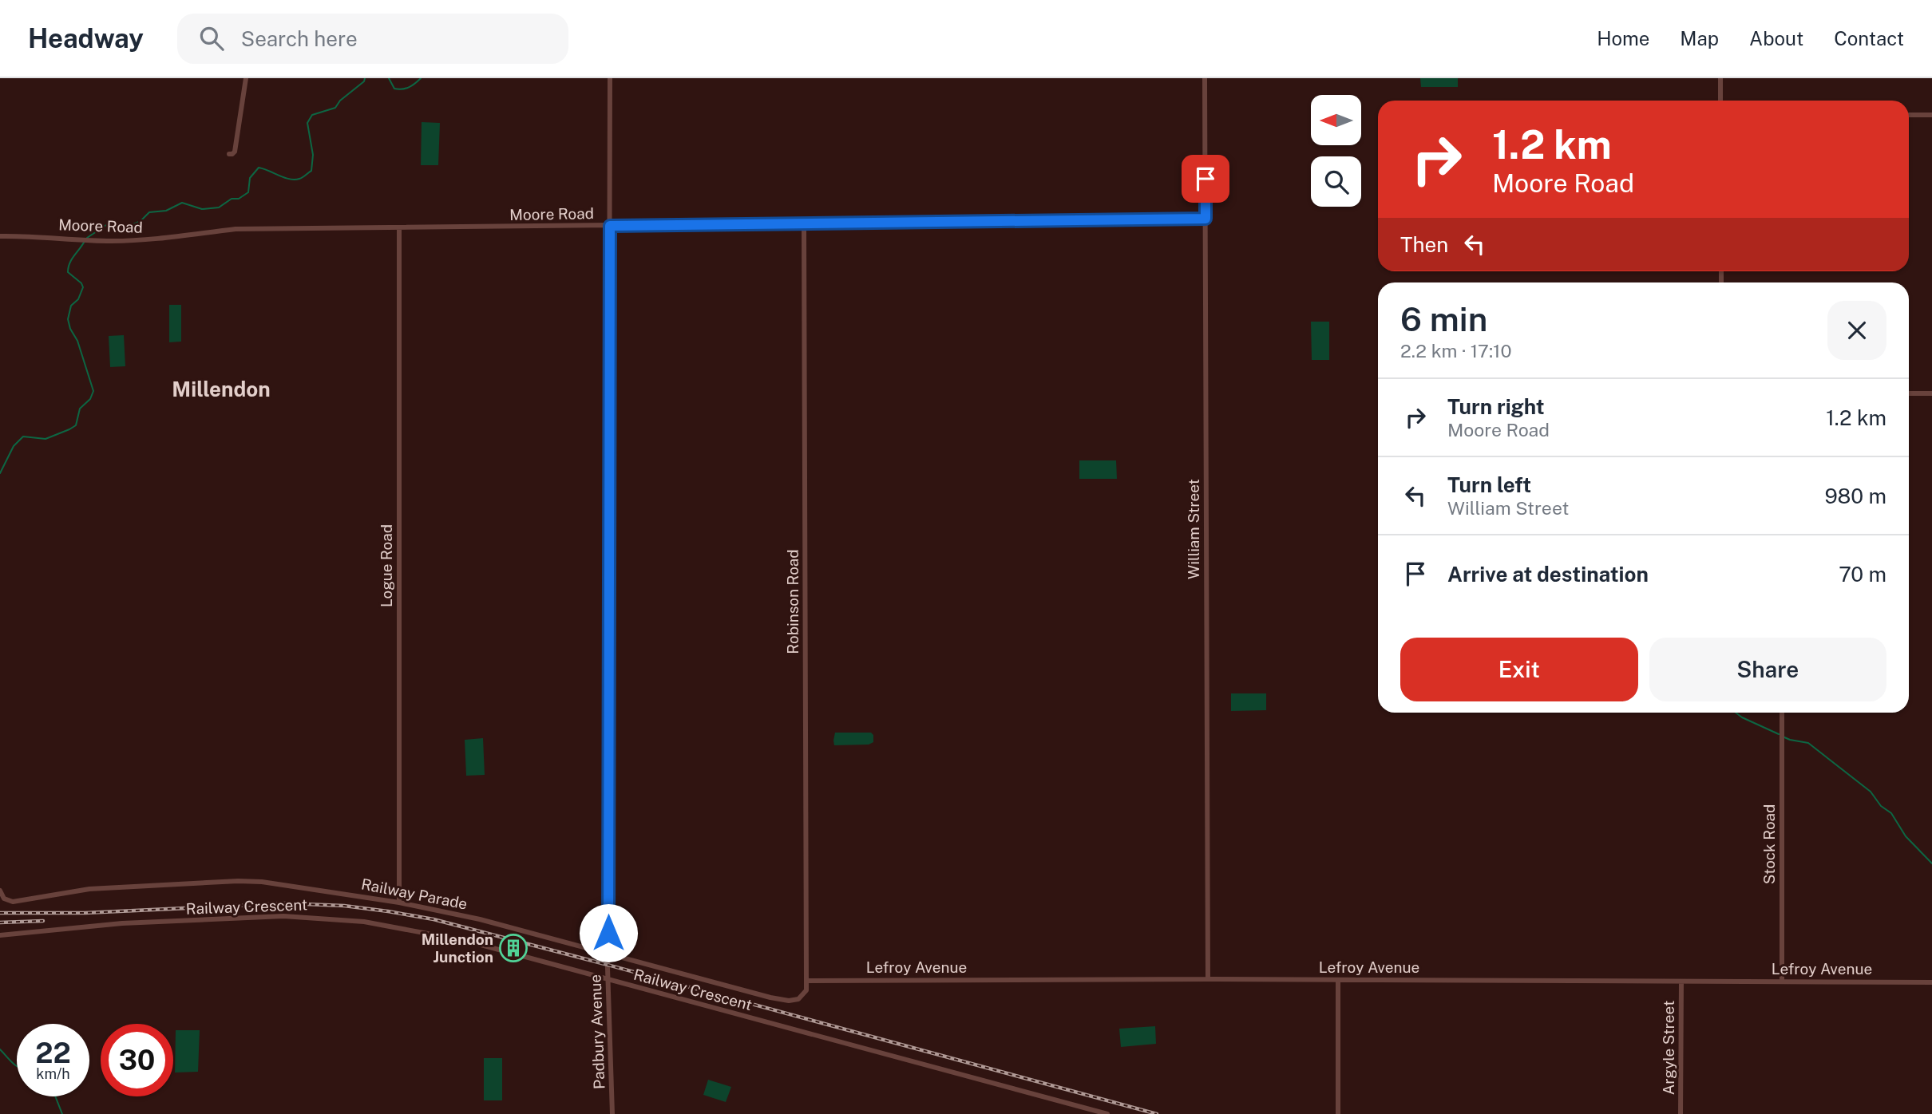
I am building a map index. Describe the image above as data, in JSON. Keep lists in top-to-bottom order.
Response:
{
  "streets": {
    "street": [
      "Moore Road",
      "William Street",
      "Logue Road",
      "Robinson Road",
      "Stock Road",
      "Railway Parade",
      "Railway Crescent",
      "Lefroy Avenue",
      "Padbury Avenue",
      "Argyle Street"
    ]
  },
  "crossings": [
    ["Moore Road", "William Street"],
    ["Moore Road", "Logue Road"],
    ["Moore Road", "Robinson Road"],
    ["Moore Road", "Padbury Avenue"],
    ["William Street", "Lefroy Avenue"],
    ["Logue Road", "Railway Parade"],
    ["Robinson Road", "Railway Parade"],
    ["Robinson Road", "Lefroy Avenue"],
    ["Stock Road", "Lefroy Avenue"],
    ["Railway Parade", "Lefroy Avenue"],
    ["Railway Parade", "Padbury Avenue"],
    ["Railway Crescent", "Padbury Avenue"],
    ["Lefroy Avenue", "Argyle Street"]
  ],
  "districts": ["Millendon"],
  "places": {
    "building": ["Millendon Junction"]
  },
  "north": "left",
  "page": {
    "header": "Headway",
    "search": "Search here",
    "nav": [
      "Home",
      "Map",
      "About",
      "Contact"
    ],
    "turn": ["1.2 km", "Moore Road"],
    "then": "Then",
    "heading": ["6 min", "2.2 km · 17:10"],
    "list": [
      {
        "name": "Turn right",
        "note": "Moore Road",
        "value": "1.2 km"
      },
      {
        "name": "Turn left",
        "note": "William Street",
        "value": "980 m"
      },
      {
        "name": "Arrive at destination",
        "value": "70 m"
      }
    ],
    "buttons": ["Exit", "Share"],
    "speed": "22 km/h",
    "limit": "30"
  }
}
